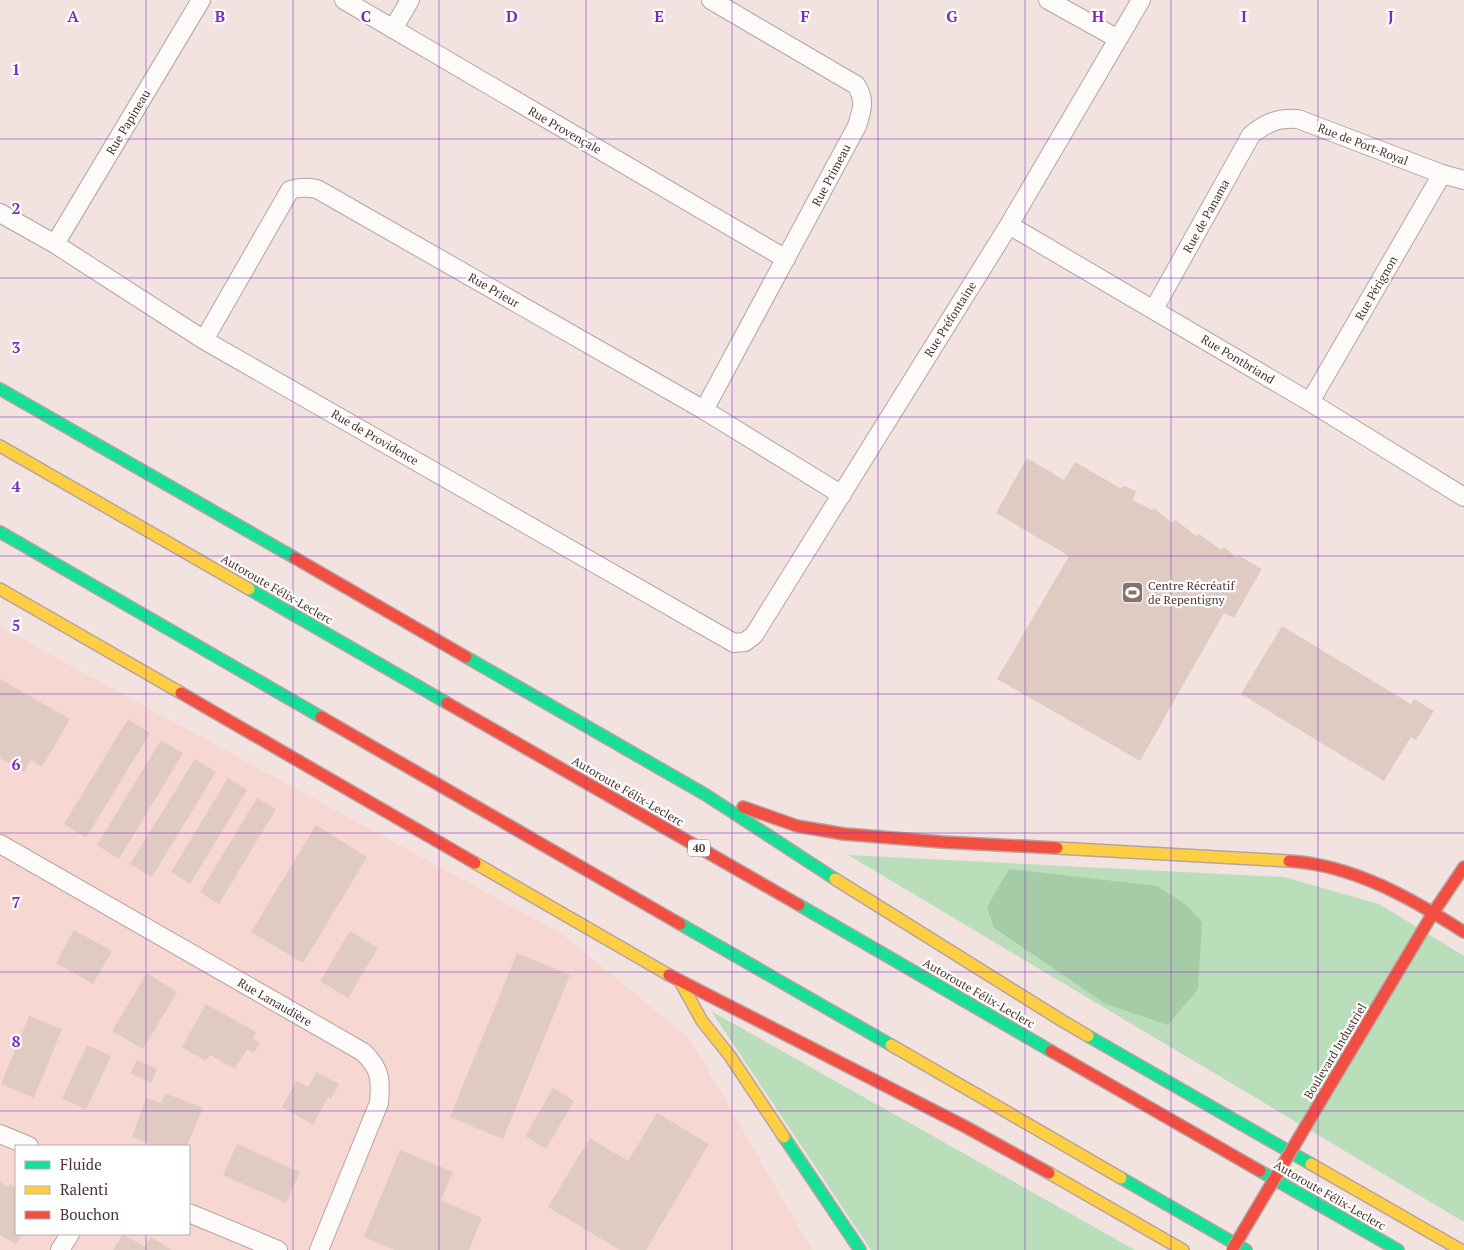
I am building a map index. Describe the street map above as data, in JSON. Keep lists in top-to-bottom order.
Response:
{
  "streets": {
    "main road": ["Autoroute Félix-Leclerc", "40", "Boulevard Industriel"],
    "street": [
      "Rue Papineau",
      "Rue Provençale",
      "Rue de Port-Royal",
      "Rue Primeau",
      "Rue de Panama",
      "Rue Pérignon",
      "Rue Prieur",
      "Rue Préfontaine",
      "Rue Pontbriand",
      "Rue de Providence",
      "Rue Lanaudière"
    ]
  },
  "crossings": [
    ["Rue Papineau", "Rue de Providence"],
    ["Rue Provençale", "Rue Primeau"],
    ["Rue de Port-Royal", "Rue de Panama"],
    ["Rue de Port-Royal", "Rue Pérignon"],
    ["Rue Primeau", "Rue Prieur"],
    ["Rue de Panama", "Rue Pontbriand"],
    ["Rue Pérignon", "Rue Pontbriand"],
    ["Rue Prieur", "Rue Préfontaine"],
    ["Rue Prieur", "Rue de Providence"],
    ["Rue Préfontaine", "Rue Pontbriand"],
    ["Rue Préfontaine", "Rue de Providence"]
  ],
  "places": {
    "sports": ["Centre Récréatif de Repentigny"]
  },
  "legend": ["Fluide", "Ralenti", "Bouchon"],
  "grid": {
    "columns": [
      "A",
      "B",
      "C",
      "D",
      "E",
      "F",
      "G",
      "H",
      "I",
      "J"
    ],
    "rows": [
      "1",
      "2",
      "3",
      "4",
      "5",
      "6",
      "7",
      "8"
    ]
  }
}
